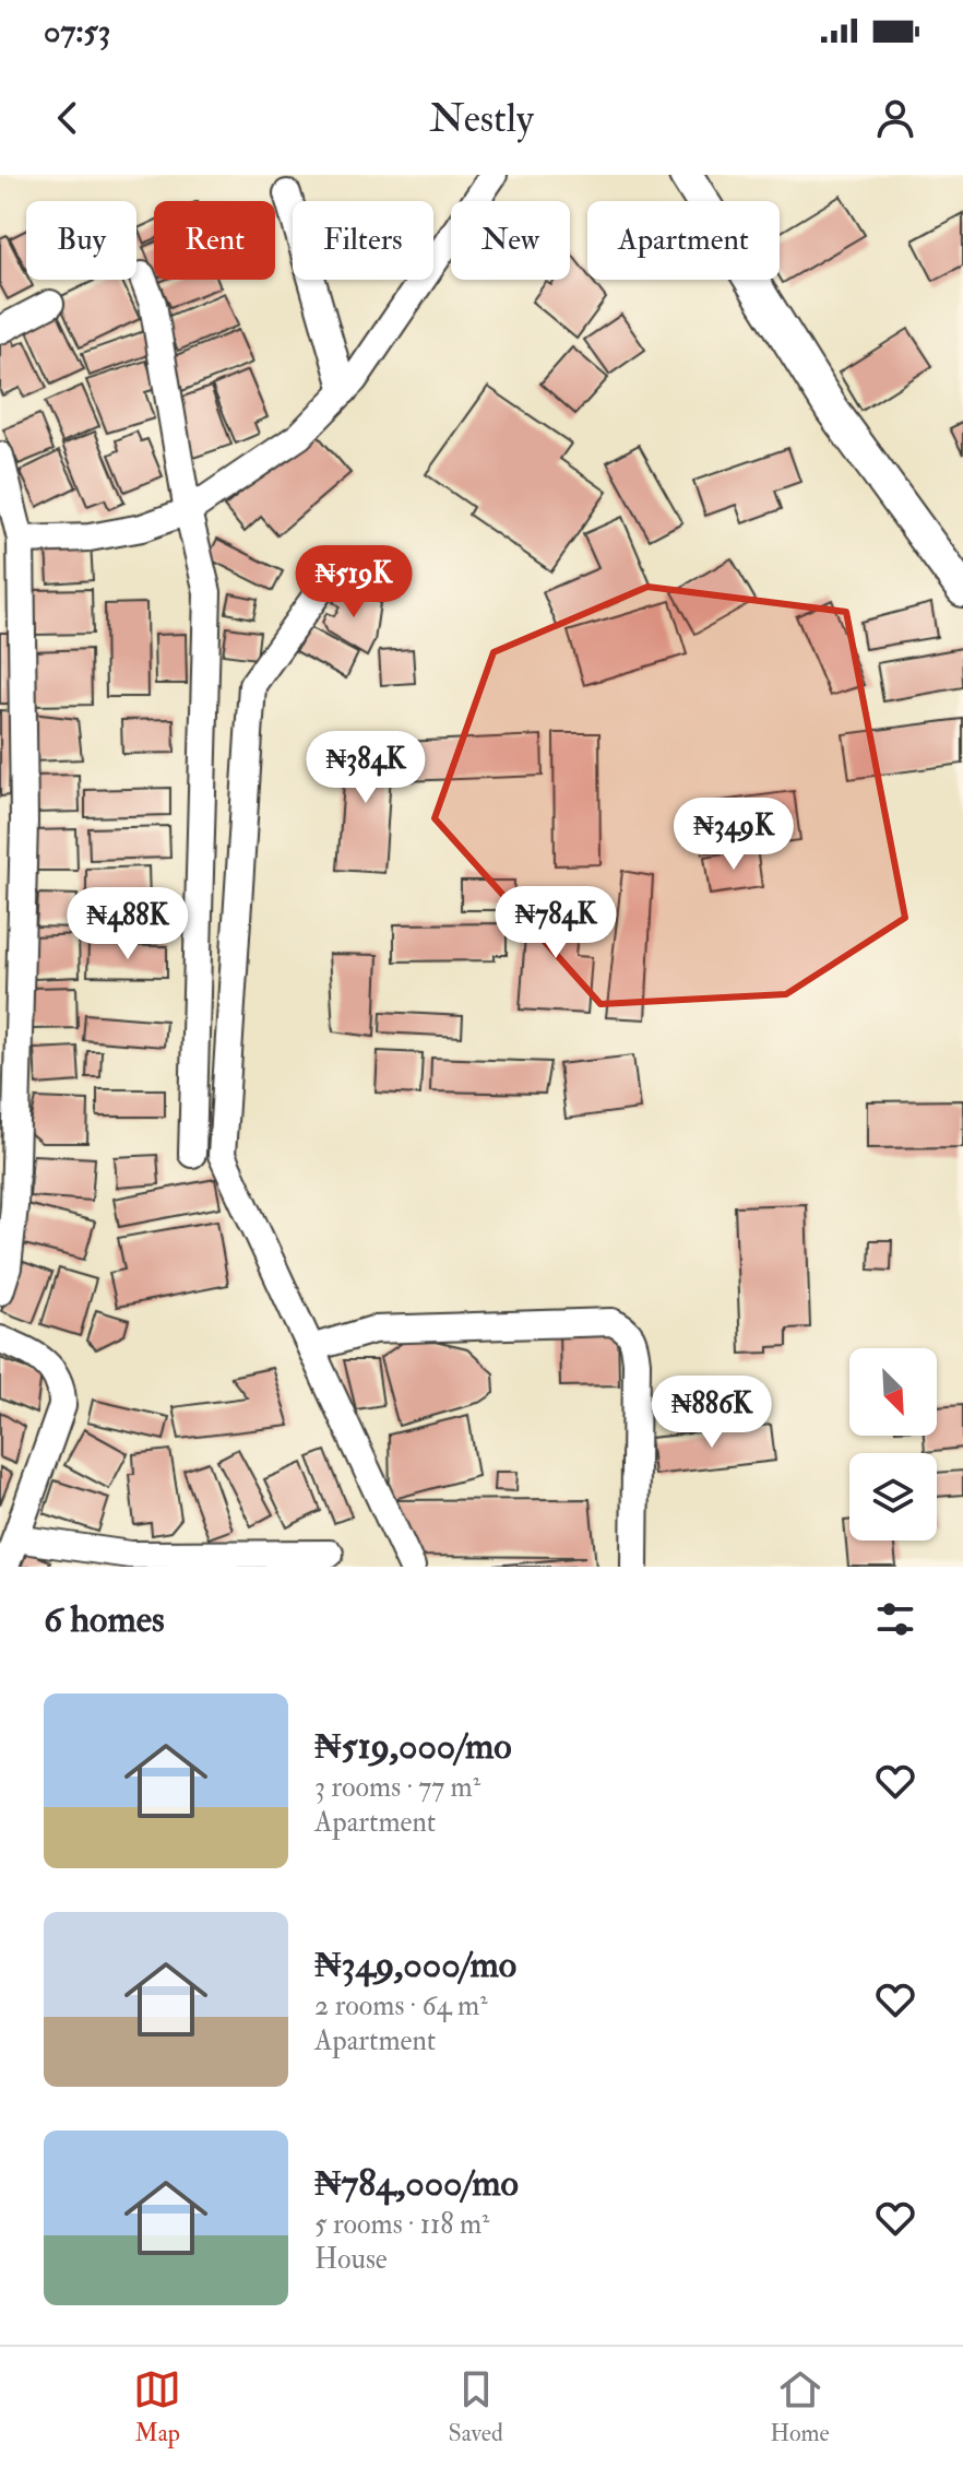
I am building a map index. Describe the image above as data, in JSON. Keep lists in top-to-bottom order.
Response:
{
  "north": "bottom right",
  "page": {
    "status": "07:53",
    "header": "Nestly",
    "chip": [
      "Buy",
      "Rent",
      "Filters",
      "New",
      "Apartment"
    ],
    "price": [
      "₦519K",
      "₦384K",
      "₦349K",
      "₦784K",
      "₦488K",
      "₦886K"
    ],
    "heading": "6 homes",
    "list": [
      {
        "name": "₦519,000/mo",
        "note": "3 rooms · 77 m² · Apartment"
      },
      {
        "name": "₦349,000/mo",
        "note": "2 rooms · 64 m² · Apartment"
      },
      {
        "name": "₦784,000/mo",
        "note": "5 rooms · 118 m² · House"
      }
    ],
    "tabs": ["Map", "Saved", "Home"]
  }
}
